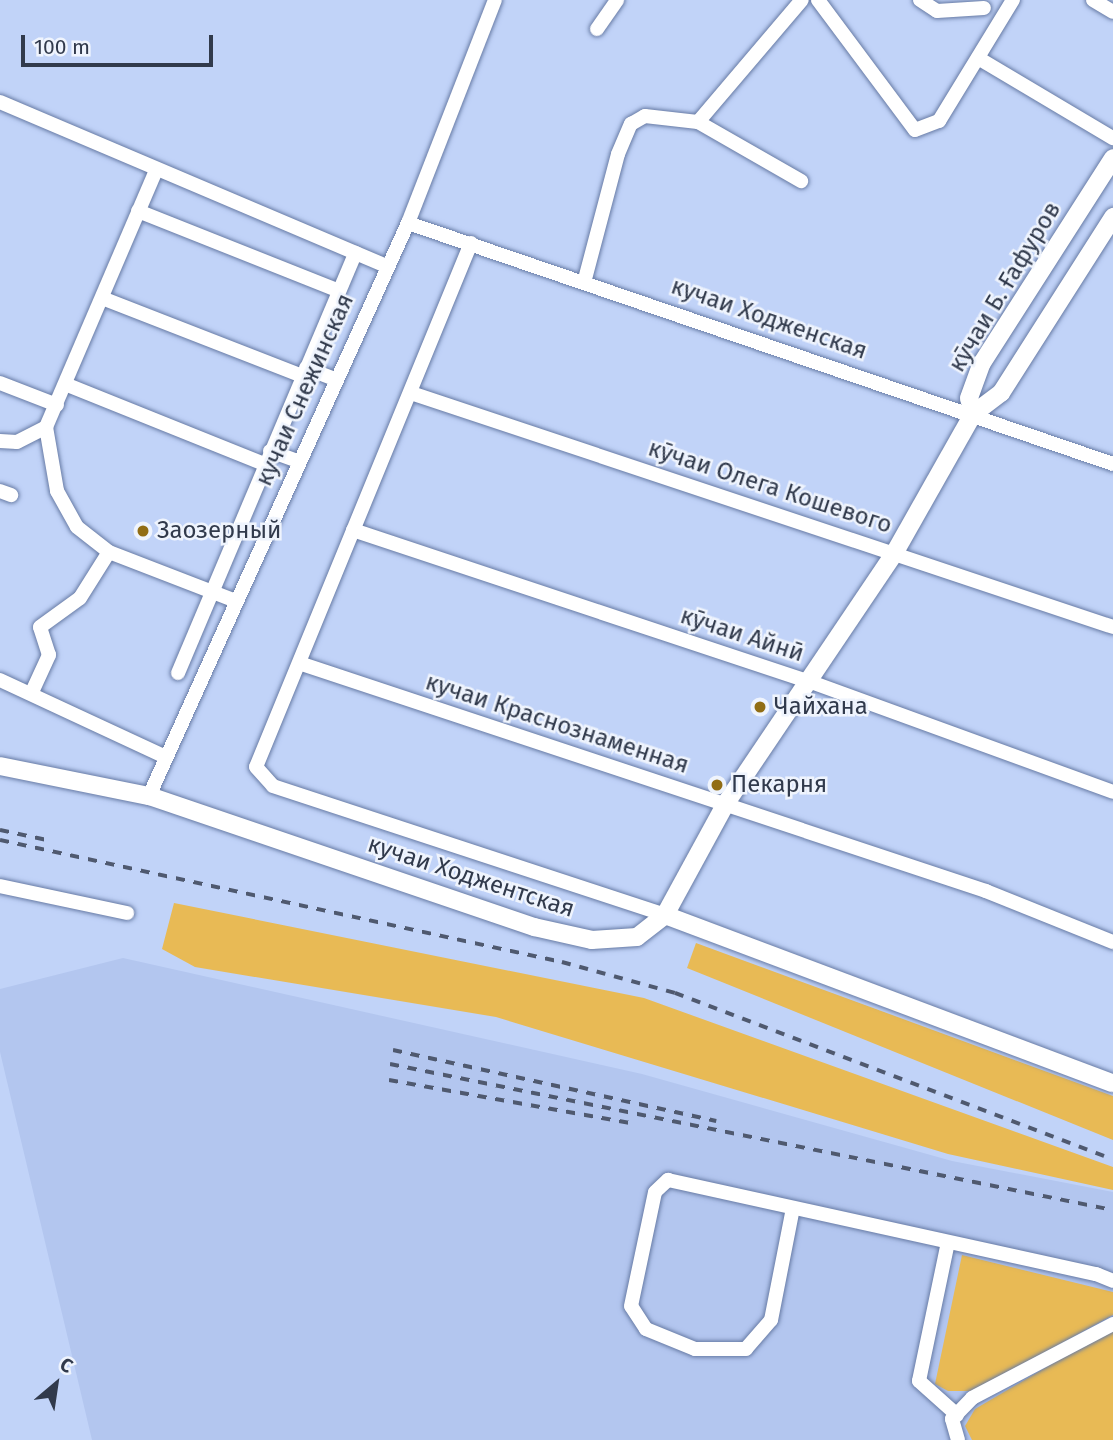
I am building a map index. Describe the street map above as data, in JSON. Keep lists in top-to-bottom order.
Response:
{
  "streets": {
    "main road": ["кӯчаи Б. Ғафуров", "кучаи Ходжентская"],
    "street": [
      "кучаи Ходженская",
      "кучаи Снежинская",
      "кӯчаи Олега Кошевого",
      "кӯчаи Айнӣ",
      "кучаи Краснознаменная"
    ]
  },
  "crossings": [
    ["кӯчаи Б. Ғафуров", "кучаи Ходженская"],
    ["кучаи Ходженская", "кучаи Снежинская"],
    ["кучаи Снежинская", "кучаи Ходжентская"]
  ],
  "places": ["Заозерный", "Чайхана", "Пекарня"],
  "scale_bar": "100 m",
  "north": "top right"
}
